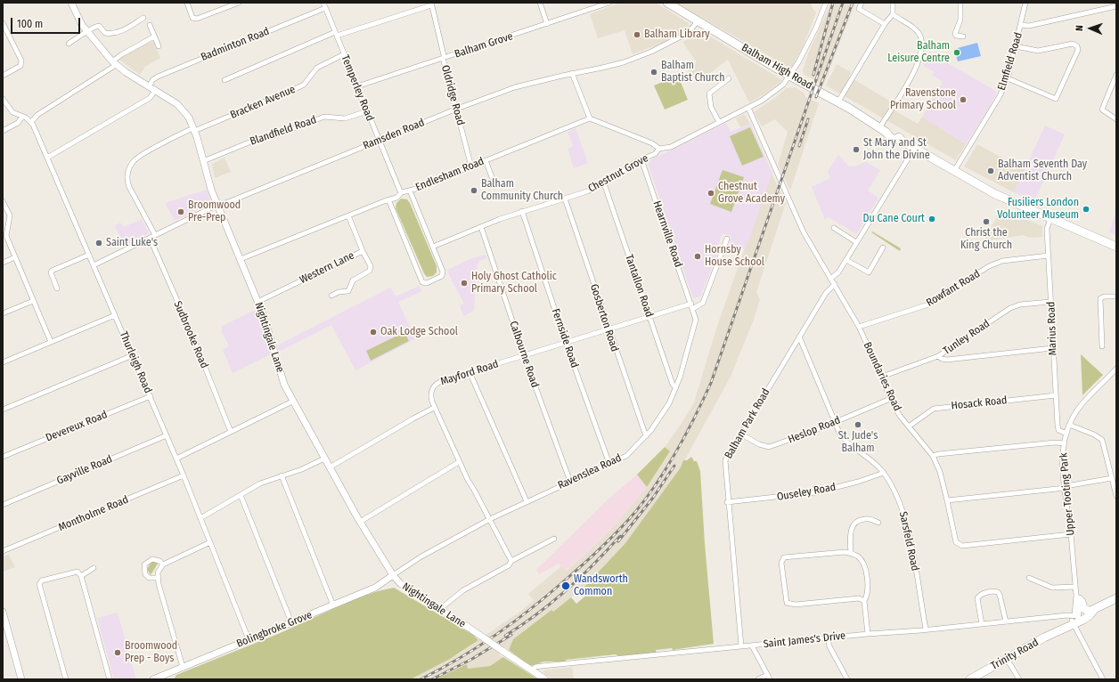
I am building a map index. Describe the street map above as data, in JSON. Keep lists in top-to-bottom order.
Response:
{
  "streets": {
    "highway": ["Balham High Road", "Trinity Road"],
    "main road": ["Nightingale Lane", "Bolingbroke Grove"],
    "street": [
      "Badminton Road",
      "Balham Grove",
      "Elmfield Road",
      "Temperley Road",
      "Oldridge Road",
      "Bracken Avenue",
      "Blandfield Road",
      "Ramsden Road",
      "Chestnut Grove",
      "Endlesham Road",
      "Hearnville Road",
      "Western Lane",
      "Tantallon Road",
      "Rowfant Road",
      "Gosberton Road",
      "Marius Road",
      "Sudbrooke Road",
      "Tunley Road",
      "Fernside Road",
      "Calbourne Road",
      "Thurleigh Road",
      "Mayford Road",
      "Boundaries Road",
      "Hosack Road",
      "Balham Park Road",
      "Devereux Road",
      "Heslop Road",
      "Gayville Road",
      "Ravenslea Road",
      "Ouseley Road",
      "Upper Tooting Park",
      "Montholme Road",
      "Sarsfeld Road",
      "Saint James's Drive"
    ]
  },
  "crossings": [
    ["Badminton Road", "Temperley Road"],
    ["Badminton Road", "Nightingale Lane"],
    ["Balham Grove", "Temperley Road"],
    ["Balham Grove", "Oldridge Road"],
    ["Elmfield Road", "Balham High Road"],
    ["Balham High Road", "Ramsden Road"],
    ["Balham High Road", "Chestnut Grove"],
    ["Balham High Road", "Marius Road"],
    ["Temperley Road", "Bracken Avenue"],
    ["Temperley Road", "Blandfield Road"],
    ["Temperley Road", "Ramsden Road"],
    ["Temperley Road", "Endlesham Road"],
    ["Oldridge Road", "Ramsden Road"],
    ["Oldridge Road", "Endlesham Road"],
    ["Bracken Avenue", "Ramsden Road"],
    ["Bracken Avenue", "Nightingale Lane"],
    ["Blandfield Road", "Nightingale Lane"],
    ["Ramsden Road", "Sudbrooke Road"],
    ["Ramsden Road", "Nightingale Lane"],
    ["Ramsden Road", "Thurleigh Road"],
    ["Chestnut Grove", "Hearnville Road"],
    ["Chestnut Grove", "Tantallon Road"],
    ["Chestnut Grove", "Gosberton Road"],
    ["Chestnut Grove", "Fernside Road"],
    ["Chestnut Grove", "Calbourne Road"],
    ["Chestnut Grove", "Boundaries Road"],
    ["Endlesham Road", "Western Lane"],
    ["Endlesham Road", "Nightingale Lane"],
    ["Hearnville Road", "Mayford Road"],
    ["Hearnville Road", "Ravenslea Road"],
    ["Western Lane", "Nightingale Lane"],
    ["Tantallon Road", "Mayford Road"],
    ["Tantallon Road", "Ravenslea Road"],
    ["Rowfant Road", "Marius Road"],
    ["Rowfant Road", "Boundaries Road"],
    ["Gosberton Road", "Mayford Road"],
    ["Gosberton Road", "Ravenslea Road"],
    ["Marius Road", "Tunley Road"],
    ["Marius Road", "Hosack Road"],
    ["Marius Road", "Upper Tooting Park"],
    ["Nightingale Lane", "Ravenslea Road"],
    ["Nightingale Lane", "Bolingbroke Grove"],
    ["Nightingale Lane", "Saint James's Drive"],
    ["Tunley Road", "Boundaries Road"],
    ["Fernside Road", "Mayford Road"],
    ["Fernside Road", "Ravenslea Road"],
    ["Calbourne Road", "Mayford Road"],
    ["Calbourne Road", "Ravenslea Road"],
    ["Thurleigh Road", "Devereux Road"],
    ["Thurleigh Road", "Gayville Road"],
    ["Thurleigh Road", "Montholme Road"],
    ["Thurleigh Road", "Bolingbroke Grove"],
    ["Mayford Road", "Ravenslea Road"],
    ["Boundaries Road", "Hosack Road"],
    ["Boundaries Road", "Balham Park Road"],
    ["Boundaries Road", "Heslop Road"],
    ["Boundaries Road", "Upper Tooting Park"],
    ["Balham Park Road", "Heslop Road"],
    ["Balham Park Road", "Ouseley Road"],
    ["Balham Park Road", "Sarsfeld Road"],
    ["Balham Park Road", "Saint James's Drive"],
    ["Heslop Road", "Sarsfeld Road"],
    ["Ravenslea Road", "Bolingbroke Grove"],
    ["Ouseley Road", "Sarsfeld Road"],
    ["Upper Tooting Park", "Saint James's Drive"],
    ["Upper Tooting Park", "Trinity Road"],
    ["Sarsfeld Road", "Saint James's Drive"],
    ["Saint James's Drive", "Trinity Road"]
  ],
  "places": [
    "Balham Library",
    "Balham Leisure Centre",
    "Balham Baptist Church",
    "Ravenstone Primary School",
    "St Mary and St John the Divine",
    "Balham Seventh Day Adventist Church",
    "Balham Community Church",
    "Chestnut Grove Academy",
    "Fusiliers London Volunteer Museum",
    "Broomwood Pre-Prep",
    "Du Cane Court",
    "Christ the King Church",
    "Saint Luke's",
    "Hornsby House School",
    "Holy Ghost Catholic Primary School",
    "Oak Lodge School",
    "St. Jude's Balham",
    "Wandsworth Common",
    "Broomwood Prep - Boys"
  ],
  "scale_bar": "100 m",
  "north": "left"
}
